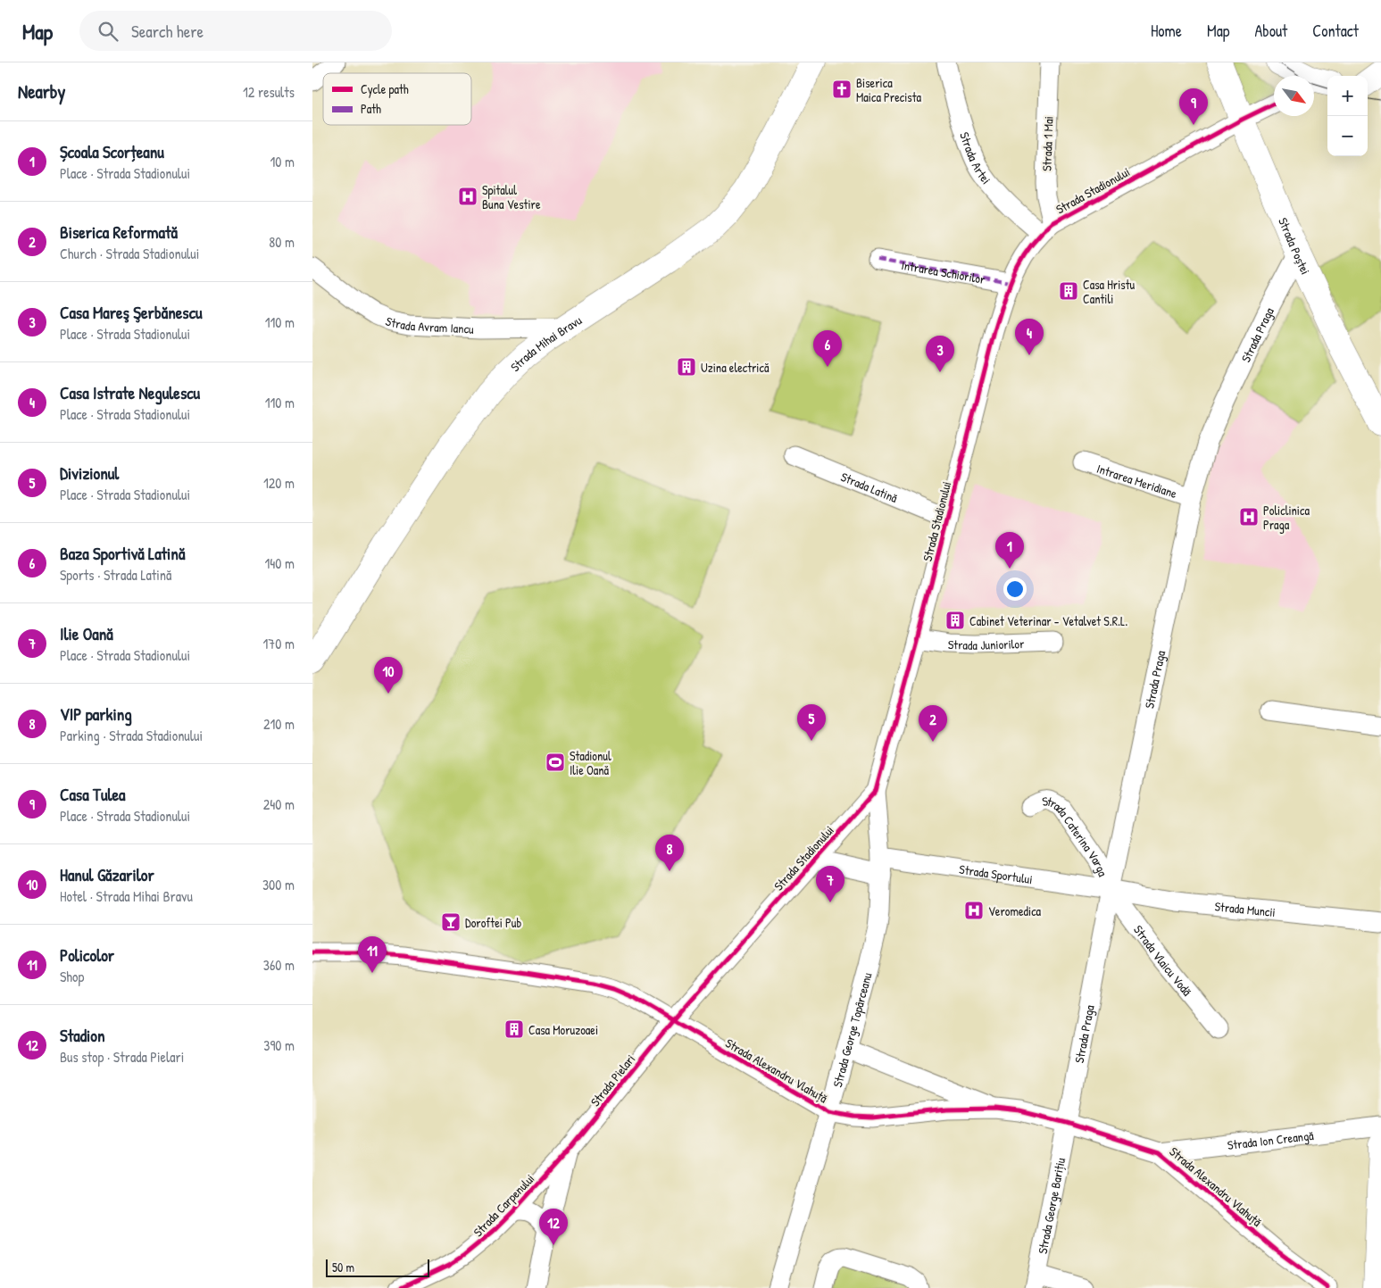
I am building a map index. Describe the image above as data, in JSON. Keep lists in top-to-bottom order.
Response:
{
  "streets": {
    "main road": ["Strada Poștei", "Strada Mihai Bravu"],
    "street": [
      "Strada 1 Mai",
      "Strada Artei",
      "Strada Stadionului",
      "Intrarea Schiorilor",
      "Strada Avram Iancu",
      "Strada Praga",
      "Intrarea Meridiane",
      "Strada Latină",
      "Strada Juniorilor",
      "Strada Caterina Varga",
      "Strada Sportului",
      "Strada Muncii",
      "Strada Vlaicu Vodă",
      "Strada George Topârceanu",
      "Strada Alexandru Vlahuță",
      "Strada Pielari",
      "Strada Ion Creangă",
      "Strada Carpenului",
      "Strada George Barițiu"
    ]
  },
  "crossings": [
    ["Strada 1 Mai", "Strada Artei"],
    ["Strada 1 Mai", "Strada Stadionului"],
    ["Strada Artei", "Strada Stadionului"],
    ["Strada Stadionului", "Strada Poștei"],
    ["Strada Stadionului", "Intrarea Schiorilor"],
    ["Strada Stadionului", "Strada Latină"],
    ["Strada Stadionului", "Strada Juniorilor"],
    ["Strada Stadionului", "Strada Sportului"],
    ["Strada Stadionului", "Strada George Topârceanu"],
    ["Strada Stadionului", "Strada Alexandru Vlahuță"],
    ["Strada Stadionului", "Strada Pielari"],
    ["Strada Poștei", "Strada Praga"],
    ["Strada Avram Iancu", "Strada Mihai Bravu"],
    ["Strada Praga", "Intrarea Meridiane"],
    ["Strada Praga", "Strada Caterina Varga"],
    ["Strada Praga", "Strada Sportului"],
    ["Strada Praga", "Strada Muncii"],
    ["Strada Praga", "Strada Vlaicu Vodă"],
    ["Strada Praga", "Strada Alexandru Vlahuță"],
    ["Strada Praga", "Strada George Barițiu"],
    ["Strada Caterina Varga", "Strada Sportului"],
    ["Strada Caterina Varga", "Strada Muncii"],
    ["Strada Caterina Varga", "Strada Vlaicu Vodă"],
    ["Strada Sportului", "Strada Muncii"],
    ["Strada Sportului", "Strada Vlaicu Vodă"],
    ["Strada Sportului", "Strada George Topârceanu"],
    ["Strada Muncii", "Strada Vlaicu Vodă"],
    ["Strada George Topârceanu", "Strada Alexandru Vlahuță"],
    ["Strada Alexandru Vlahuță", "Strada Pielari"],
    ["Strada Alexandru Vlahuță", "Strada Ion Creangă"],
    ["Strada Alexandru Vlahuță", "Strada George Barițiu"],
    ["Strada Pielari", "Strada Carpenului"]
  ],
  "places": {
    "church": ["Biserica Maica Precista"],
    "hospital": ["Spitalul Buna Vestire", "Policlinica Praga", "Veromedica"],
    "building": [
      "Casa Hristu Cantili",
      "Uzina electrică",
      "Cabinet Veterinar - Vetalvet S.R.L.",
      "Casa Moruzoaei"
    ],
    "sports": ["Stadionul Ilie Oană"],
    "bar": ["Doroftei Pub"]
  },
  "legend": ["Cycle path", "Path"],
  "scale_bar": "50 m",
  "north": "bottom right",
  "page": {
    "header": "Map",
    "search": "Search here",
    "nav": [
      "Home",
      "Map",
      "About",
      "Contact"
    ],
    "heading": ["Nearby", "12 results"],
    "map_buttons": ["+", "−"],
    "pins": [
      "9",
      "4",
      "6",
      "3",
      "1",
      "10",
      "5",
      "2",
      "8",
      "7",
      "11",
      "12"
    ],
    "list": [
      {
        "mark": "1",
        "name": "Școala Scorțeanu",
        "note": "Place · Strada Stadionului",
        "value": "10 m"
      },
      {
        "mark": "2",
        "name": "Biserica Reformată",
        "note": "Church · Strada Stadionului",
        "value": "80 m"
      },
      {
        "mark": "3",
        "name": "Casa Mareş Şerbănescu",
        "note": "Place · Strada Stadionului",
        "value": "110 m"
      },
      {
        "mark": "4",
        "name": "Casa Istrate Negulescu",
        "note": "Place · Strada Stadionului",
        "value": "110 m"
      },
      {
        "mark": "5",
        "name": "Divizionul",
        "note": "Place · Strada Stadionului",
        "value": "120 m"
      },
      {
        "mark": "6",
        "name": "Baza Sportivă Latină",
        "note": "Sports · Strada Latină",
        "value": "140 m"
      },
      {
        "mark": "7",
        "name": "Ilie Oană",
        "note": "Place · Strada Stadionului",
        "value": "170 m"
      },
      {
        "mark": "8",
        "name": "VIP parking",
        "note": "Parking · Strada Stadionului",
        "value": "210 m"
      },
      {
        "mark": "9",
        "name": "Casa Tulea",
        "note": "Place · Strada Stadionului",
        "value": "240 m"
      },
      {
        "mark": "10",
        "name": "Hanul Găzarilor",
        "note": "Hotel · Strada Mihai Bravu",
        "value": "300 m"
      },
      {
        "mark": "11",
        "name": "Policolor",
        "note": "Shop",
        "value": "360 m"
      },
      {
        "mark": "12",
        "name": "Stadion",
        "note": "Bus stop · Strada Pielari",
        "value": "390 m"
      }
    ],
    "scale": "50 m"
  }
}
